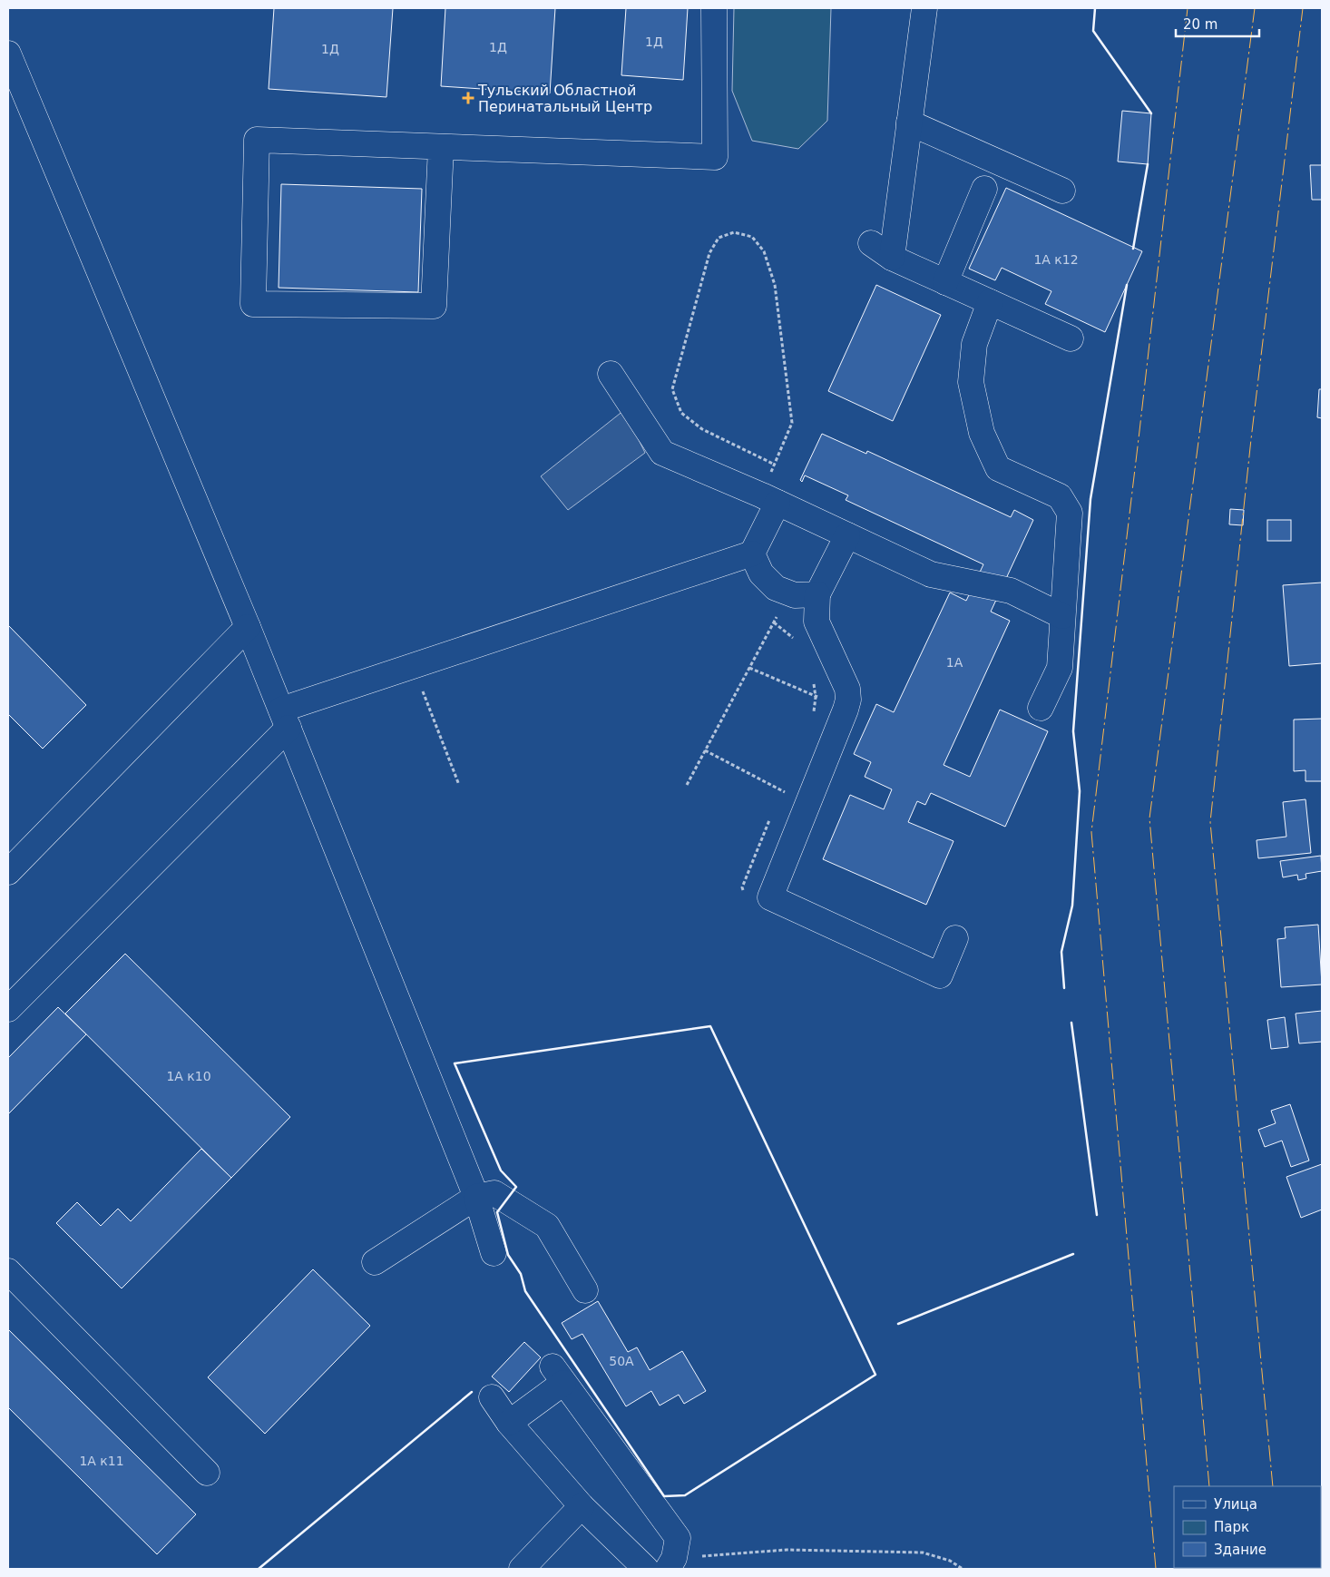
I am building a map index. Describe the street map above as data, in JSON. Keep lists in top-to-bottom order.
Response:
{
  "places": {
    "health": ["Тульский Областной Перинатальный Центр"]
  },
  "house_numbers": [
    "1Д",
    "1Д",
    "1Д",
    "1А к12",
    "1А",
    "1А к10",
    "50А",
    "1А к11"
  ],
  "legend": ["Улица", "Парк", "Здание"],
  "scale_bar": "20 m"
}
